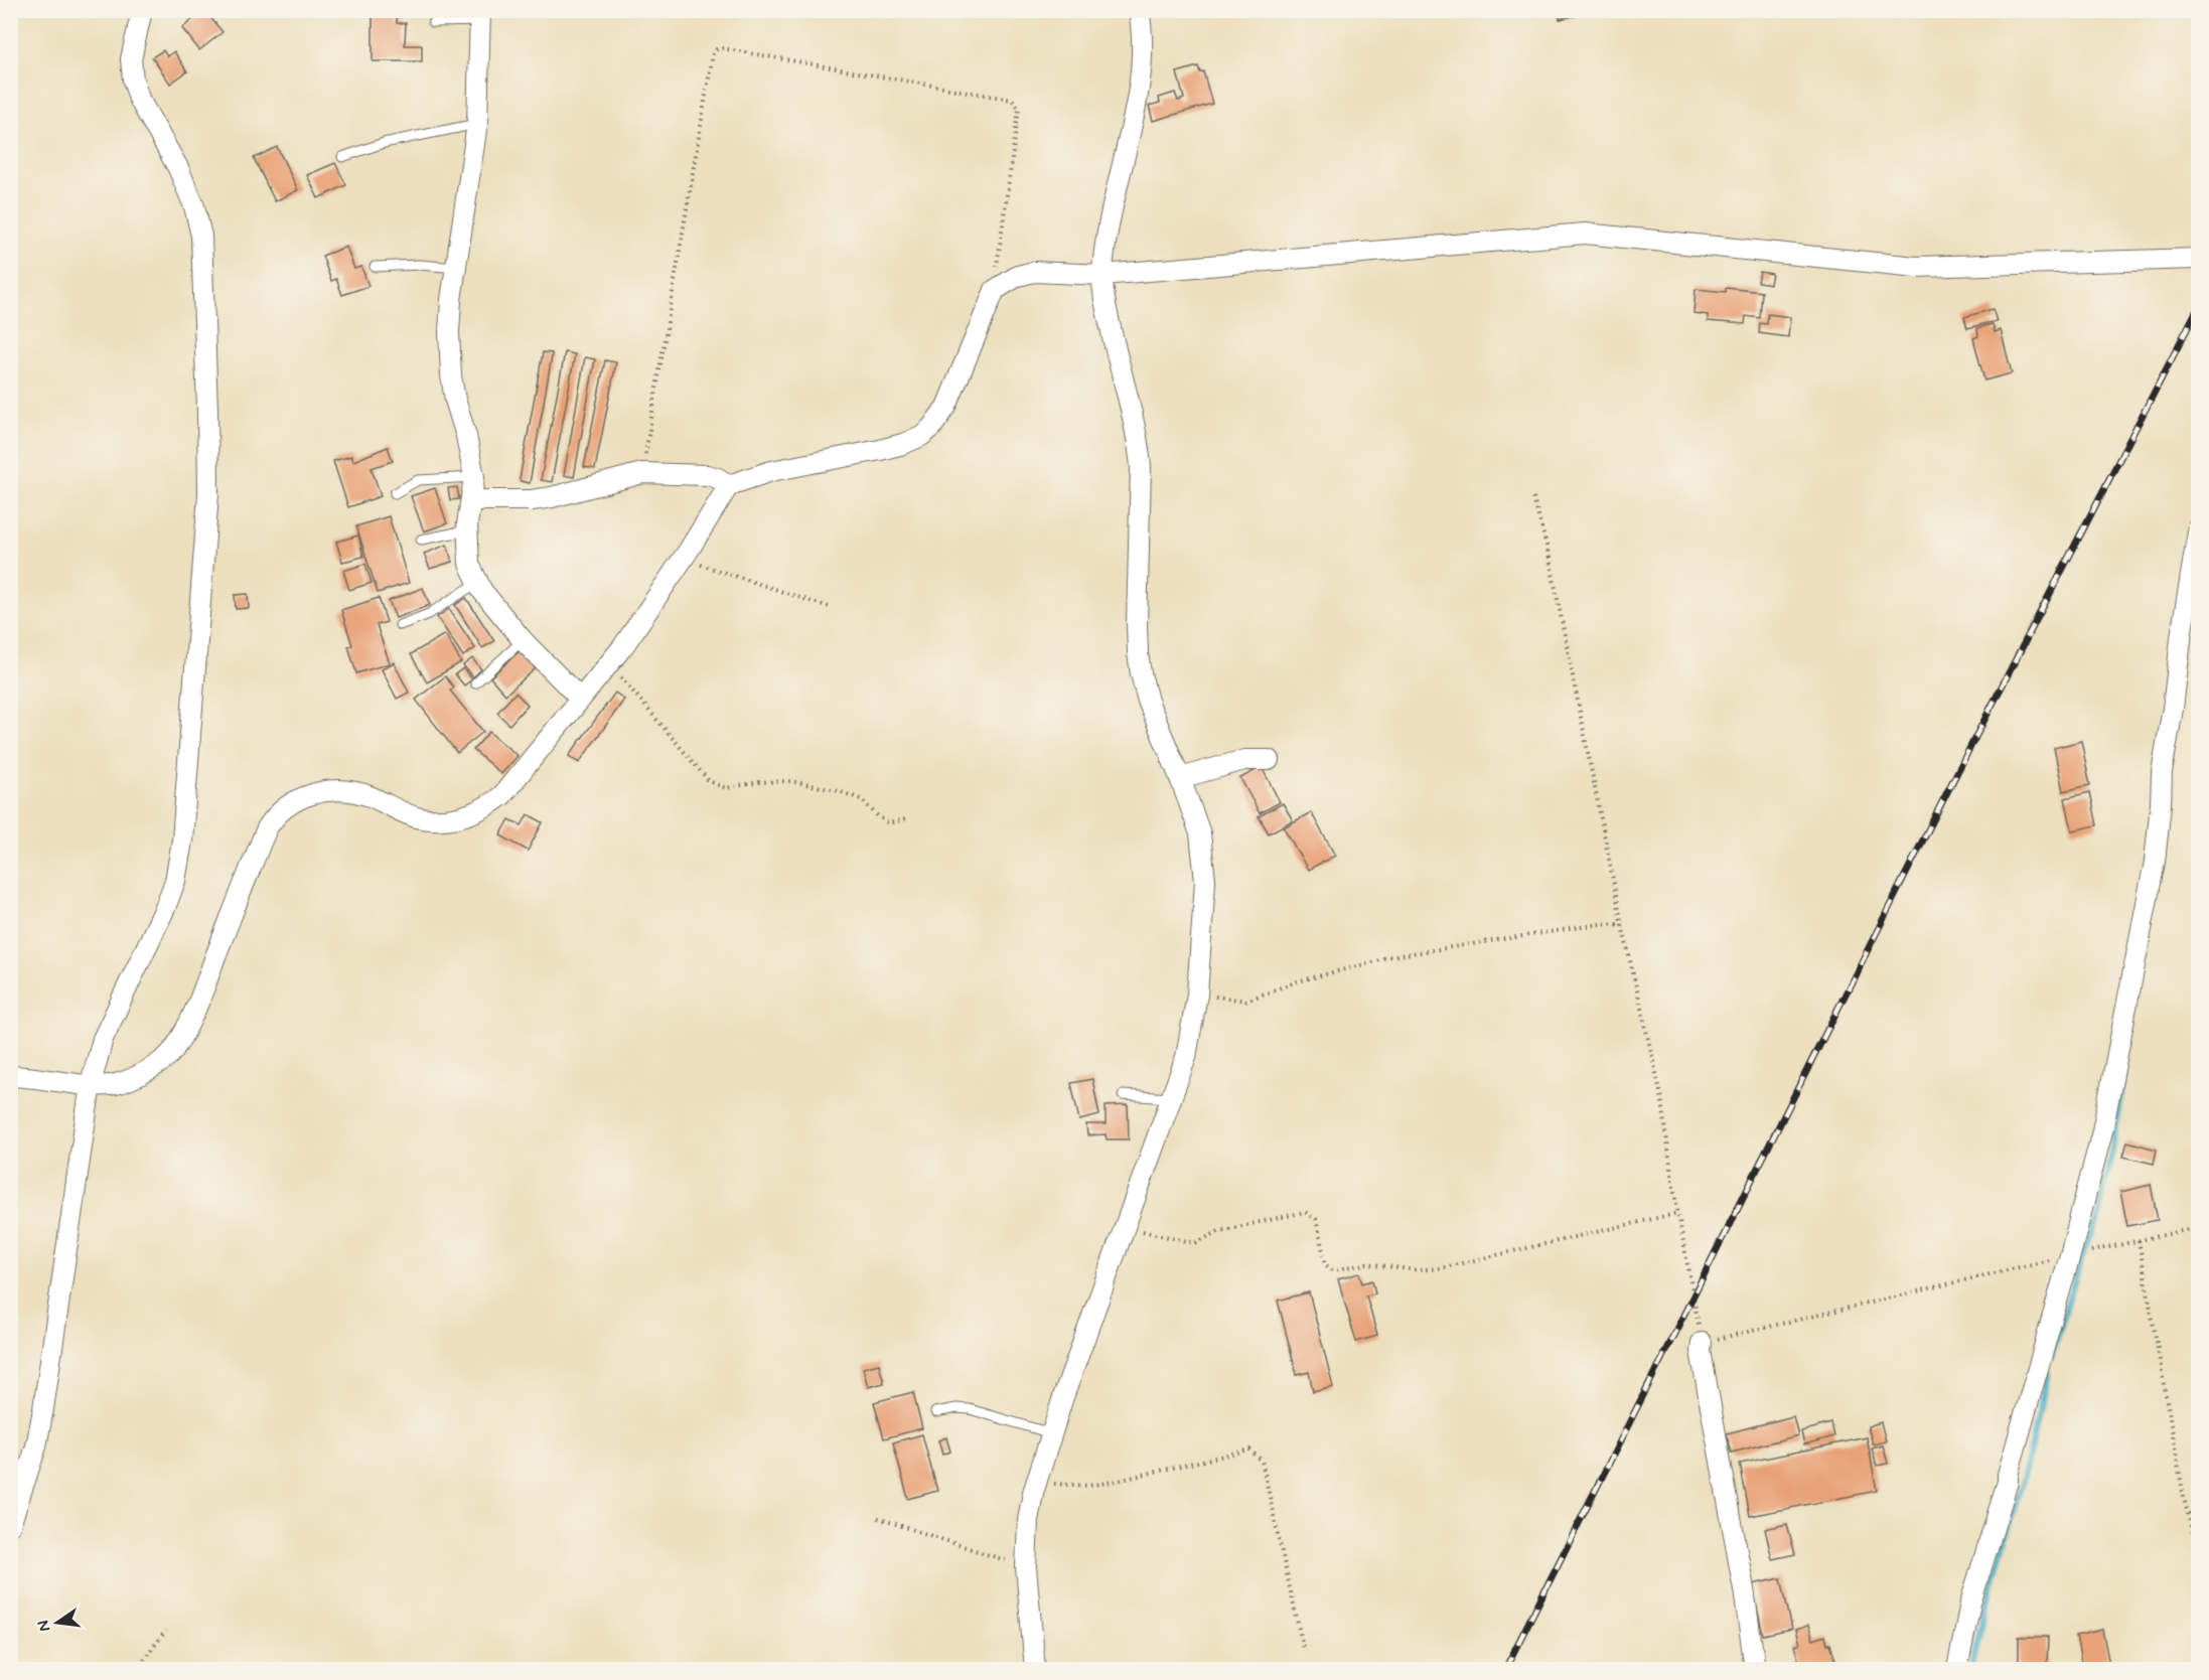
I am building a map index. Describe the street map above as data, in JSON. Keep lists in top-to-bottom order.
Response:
{
  "north": "left"
}
